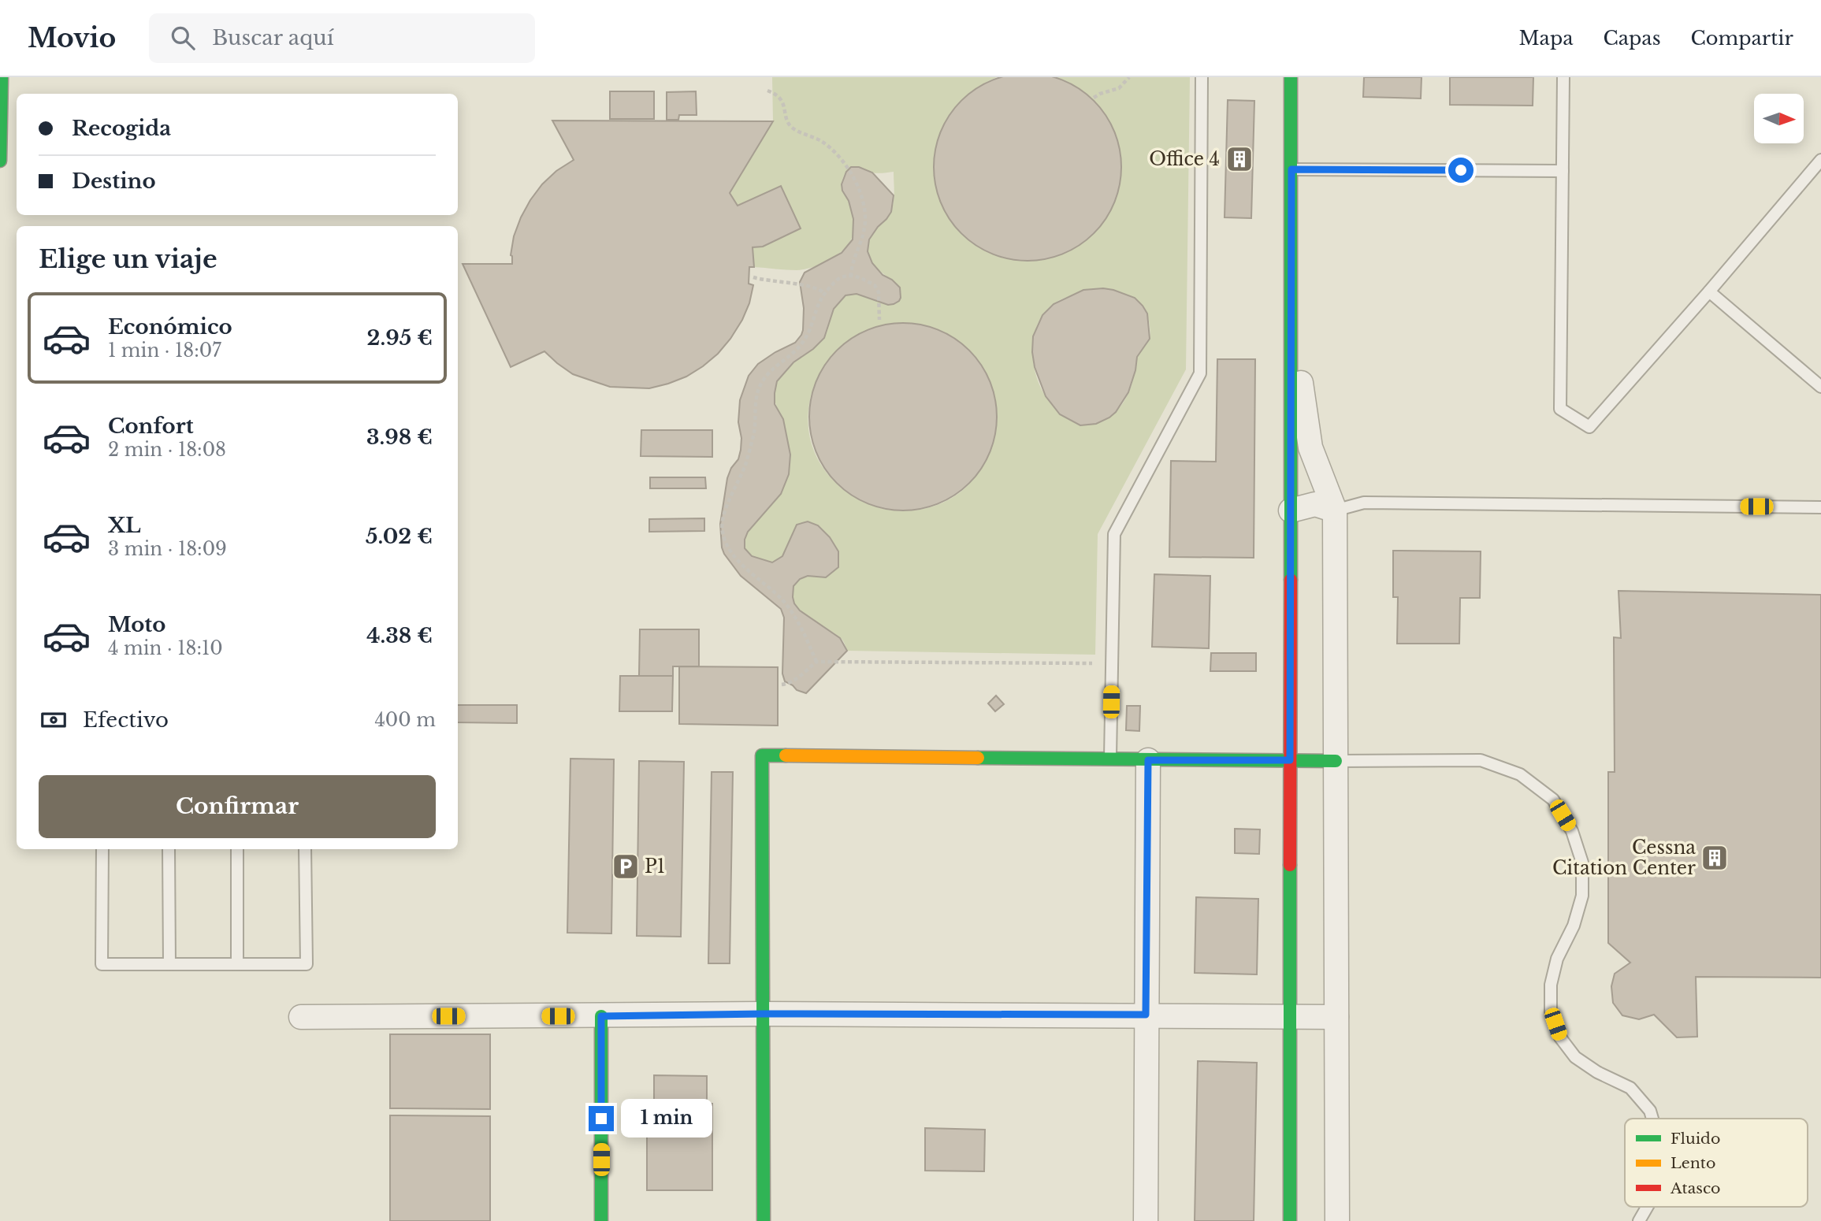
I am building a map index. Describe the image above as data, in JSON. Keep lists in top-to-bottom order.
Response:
{
  "places": {
    "building": ["Office 4", "Cessna Citation Center"],
    "parking": ["P1"]
  },
  "legend": ["Fluido", "Lento", "Atasco"],
  "north": "right",
  "page": {
    "header": "Movio",
    "search": "Buscar aquí",
    "nav": ["Mapa", "Capas", "Compartir"],
    "banner": ["Recogida", "Destino"],
    "heading": "Elige un viaje",
    "list": [
      {
        "name": "Económico",
        "note": "1 min · 18:07",
        "value": "2.95 €"
      },
      {
        "name": "Confort",
        "note": "2 min · 18:08",
        "value": "3.98 €"
      },
      {
        "name": "XL",
        "note": "3 min · 18:09",
        "value": "5.02 €"
      },
      {
        "name": "Moto",
        "note": "4 min · 18:10",
        "value": "4.38 €"
      }
    ],
    "pay": ["Efectivo", "400 m"],
    "buttons": "Confirmar",
    "bubble": "1 min"
  }
}
